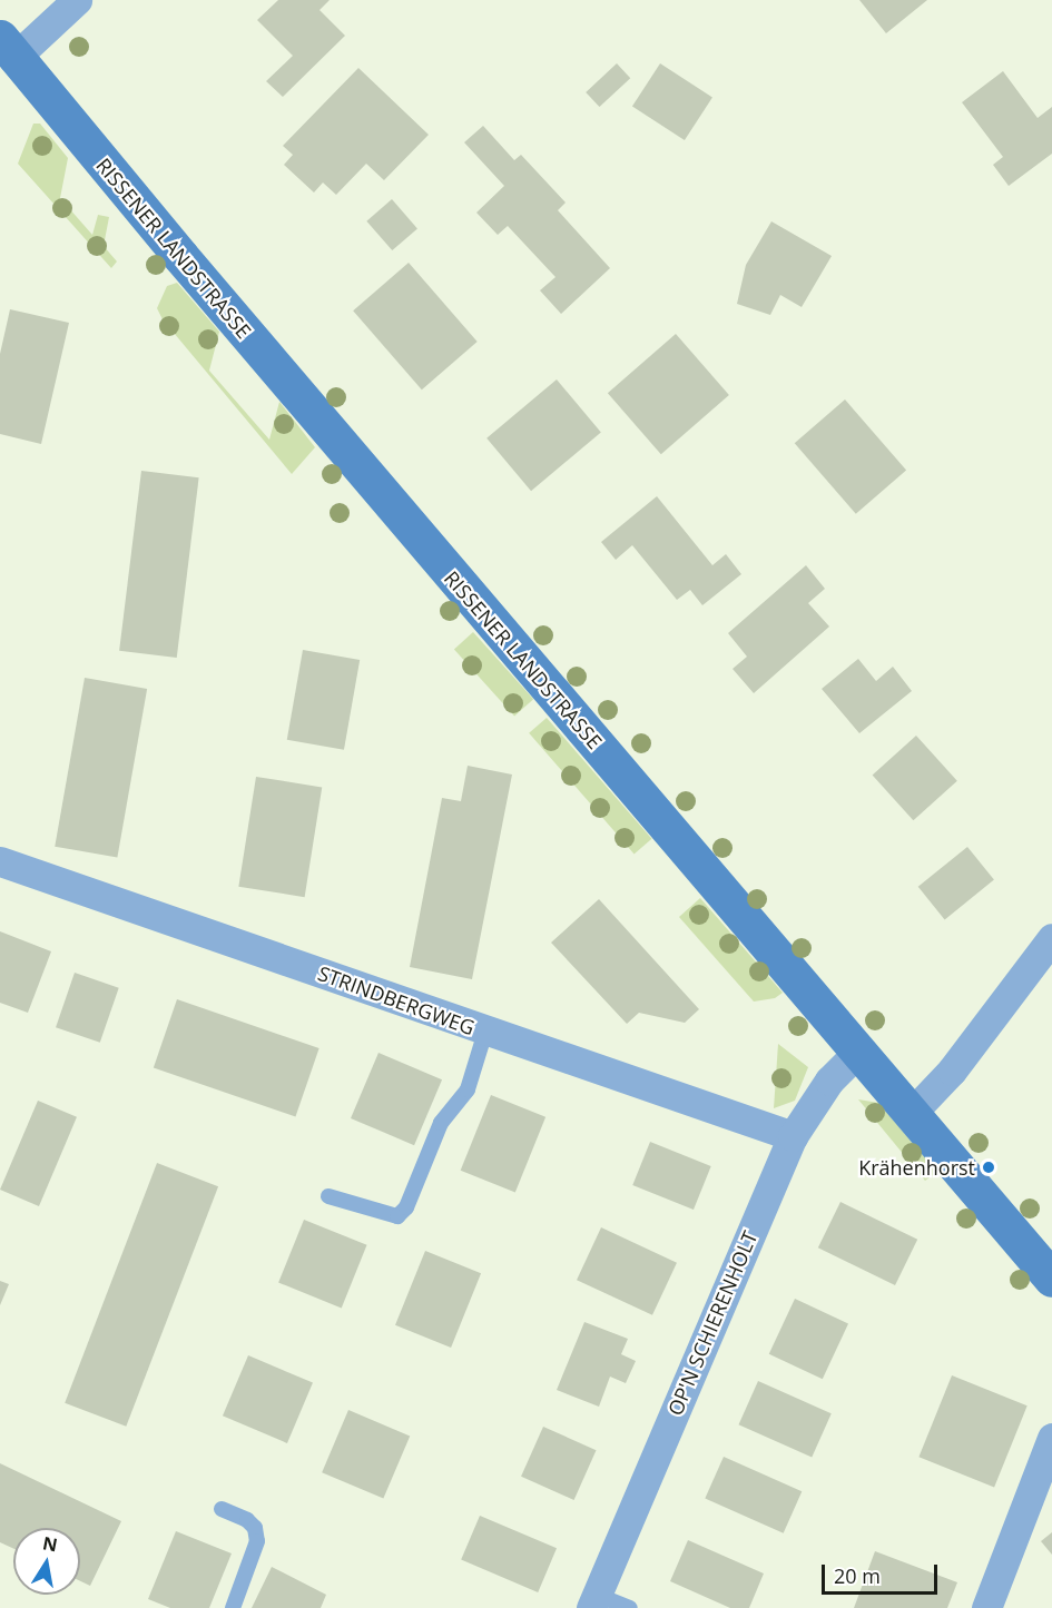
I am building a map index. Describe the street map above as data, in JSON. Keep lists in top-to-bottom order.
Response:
{
  "streets": {
    "main road": ["RISSENER LANDSTRASSE"],
    "street": ["STRINDBERGWEG", "OP'N SCHIERENHOLT"]
  },
  "crossings": [
    ["RISSENER LANDSTRASSE", "OP'N SCHIERENHOLT"],
    ["STRINDBERGWEG", "OP'N SCHIERENHOLT"]
  ],
  "places": ["Krähenhorst"],
  "scale_bar": "20 m",
  "north": "top"
}
